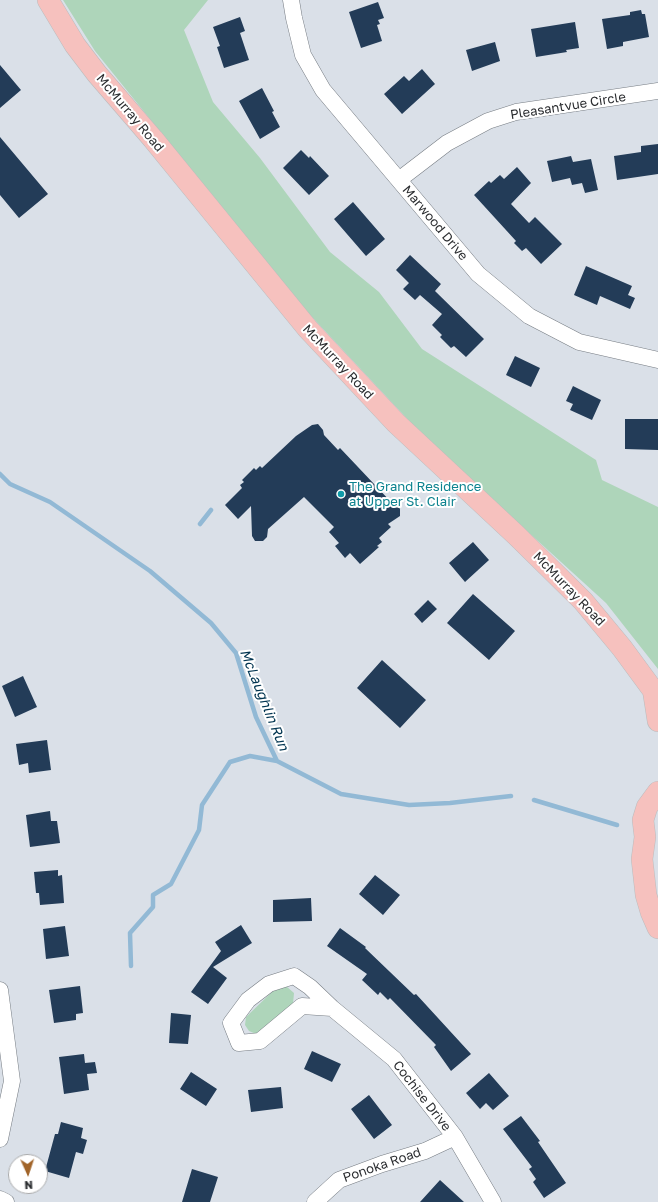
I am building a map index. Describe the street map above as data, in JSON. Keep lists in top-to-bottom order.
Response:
{
  "streets": {
    "main road": ["McMurray Road"],
    "street": [
      "Pleasantvue Circle",
      "Marwood Drive",
      "Cochise Drive",
      "Ponoka Road"
    ]
  },
  "crossings": [
    ["Pleasantvue Circle", "Marwood Drive"],
    ["Cochise Drive", "Ponoka Road"]
  ],
  "water": ["McLaughlin Run"],
  "places": ["The Grand Residence at Upper St. Clair"],
  "north": "bottom"
}
